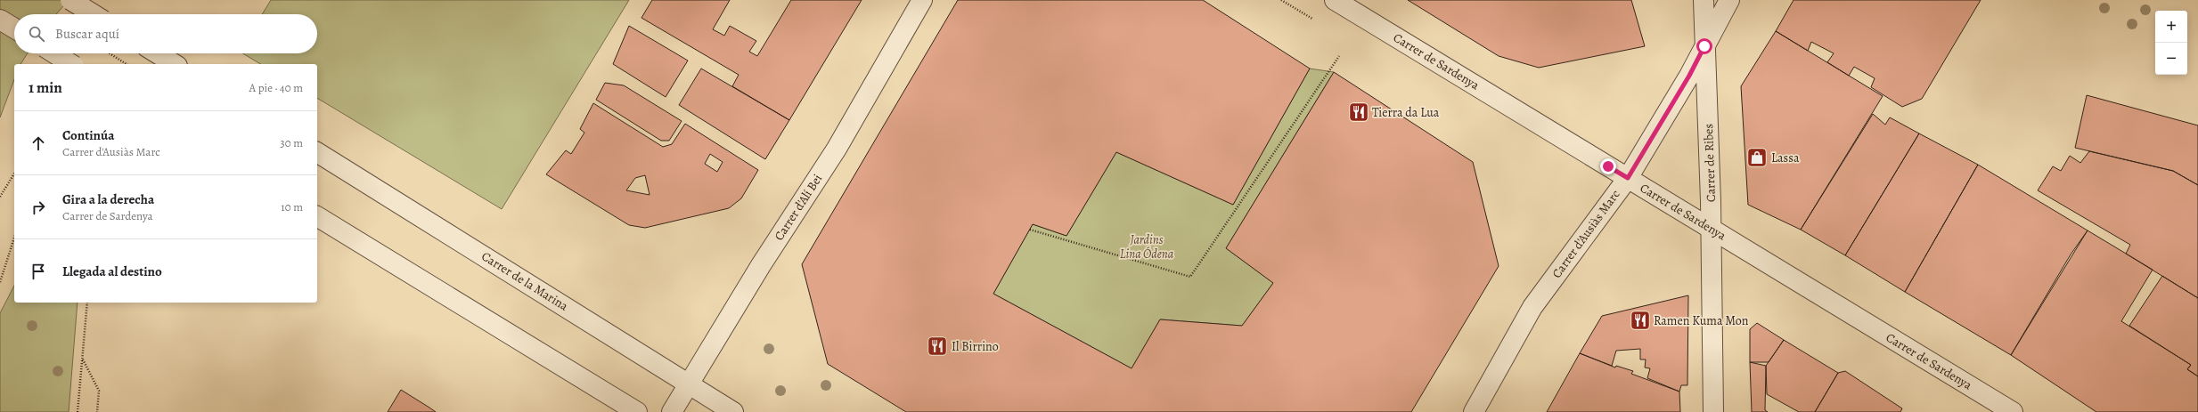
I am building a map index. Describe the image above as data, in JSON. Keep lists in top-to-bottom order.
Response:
{
  "streets": {
    "street": [
      "Carrer de Sardenya",
      "Carrer de Ribes",
      "Carrer d'Alí Bei",
      "Carrer d'Ausiàs Marc",
      "Carrer de la Marina"
    ]
  },
  "crossings": [
    ["Carrer de Sardenya", "Carrer de Ribes"],
    ["Carrer de Sardenya", "Carrer d'Ausiàs Marc"],
    ["Carrer de Ribes", "Carrer d'Ausiàs Marc"],
    ["Carrer d'Alí Bei", "Carrer de la Marina"]
  ],
  "parks": ["Jardins Lina Ódena"],
  "places": {
    "restaurant": ["Tierra da Lua", "Ramen Kuma Mon", "Il Birrino"],
    "shop": ["Lassa"]
  },
  "page": {
    "map_buttons": ["+", "−"],
    "search": "Buscar aquí",
    "heading": ["1 min", "A pie · 40 m"],
    "list": [
      ["Continúa", "Carrer d'Ausiàs Marc", "30 m"],
      ["Gira a la derecha", "Carrer de Sardenya", "10 m"],
      "Llegada al destino"
    ]
  }
}
